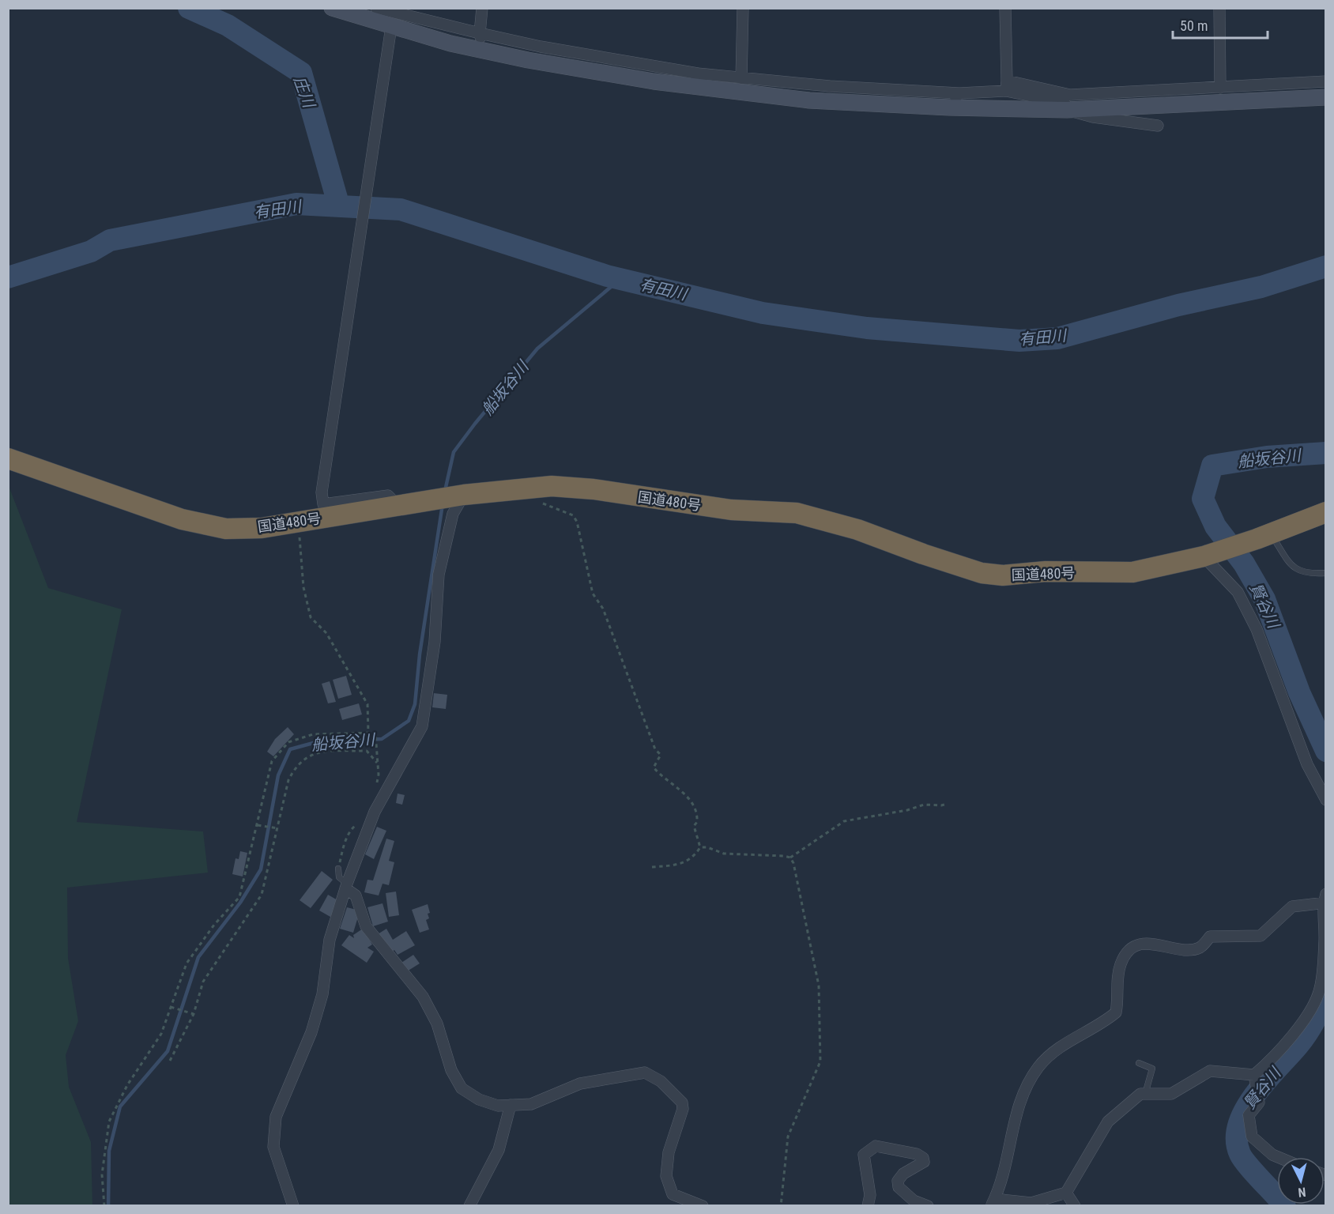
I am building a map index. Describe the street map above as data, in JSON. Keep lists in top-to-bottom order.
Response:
{
  "streets": {
    "highway": ["国道480号"]
  },
  "water": [
    "庄川",
    "有田川",
    "船坂谷川",
    "賢谷川"
  ],
  "scale_bar": "50 m",
  "north": "bottom"
}
